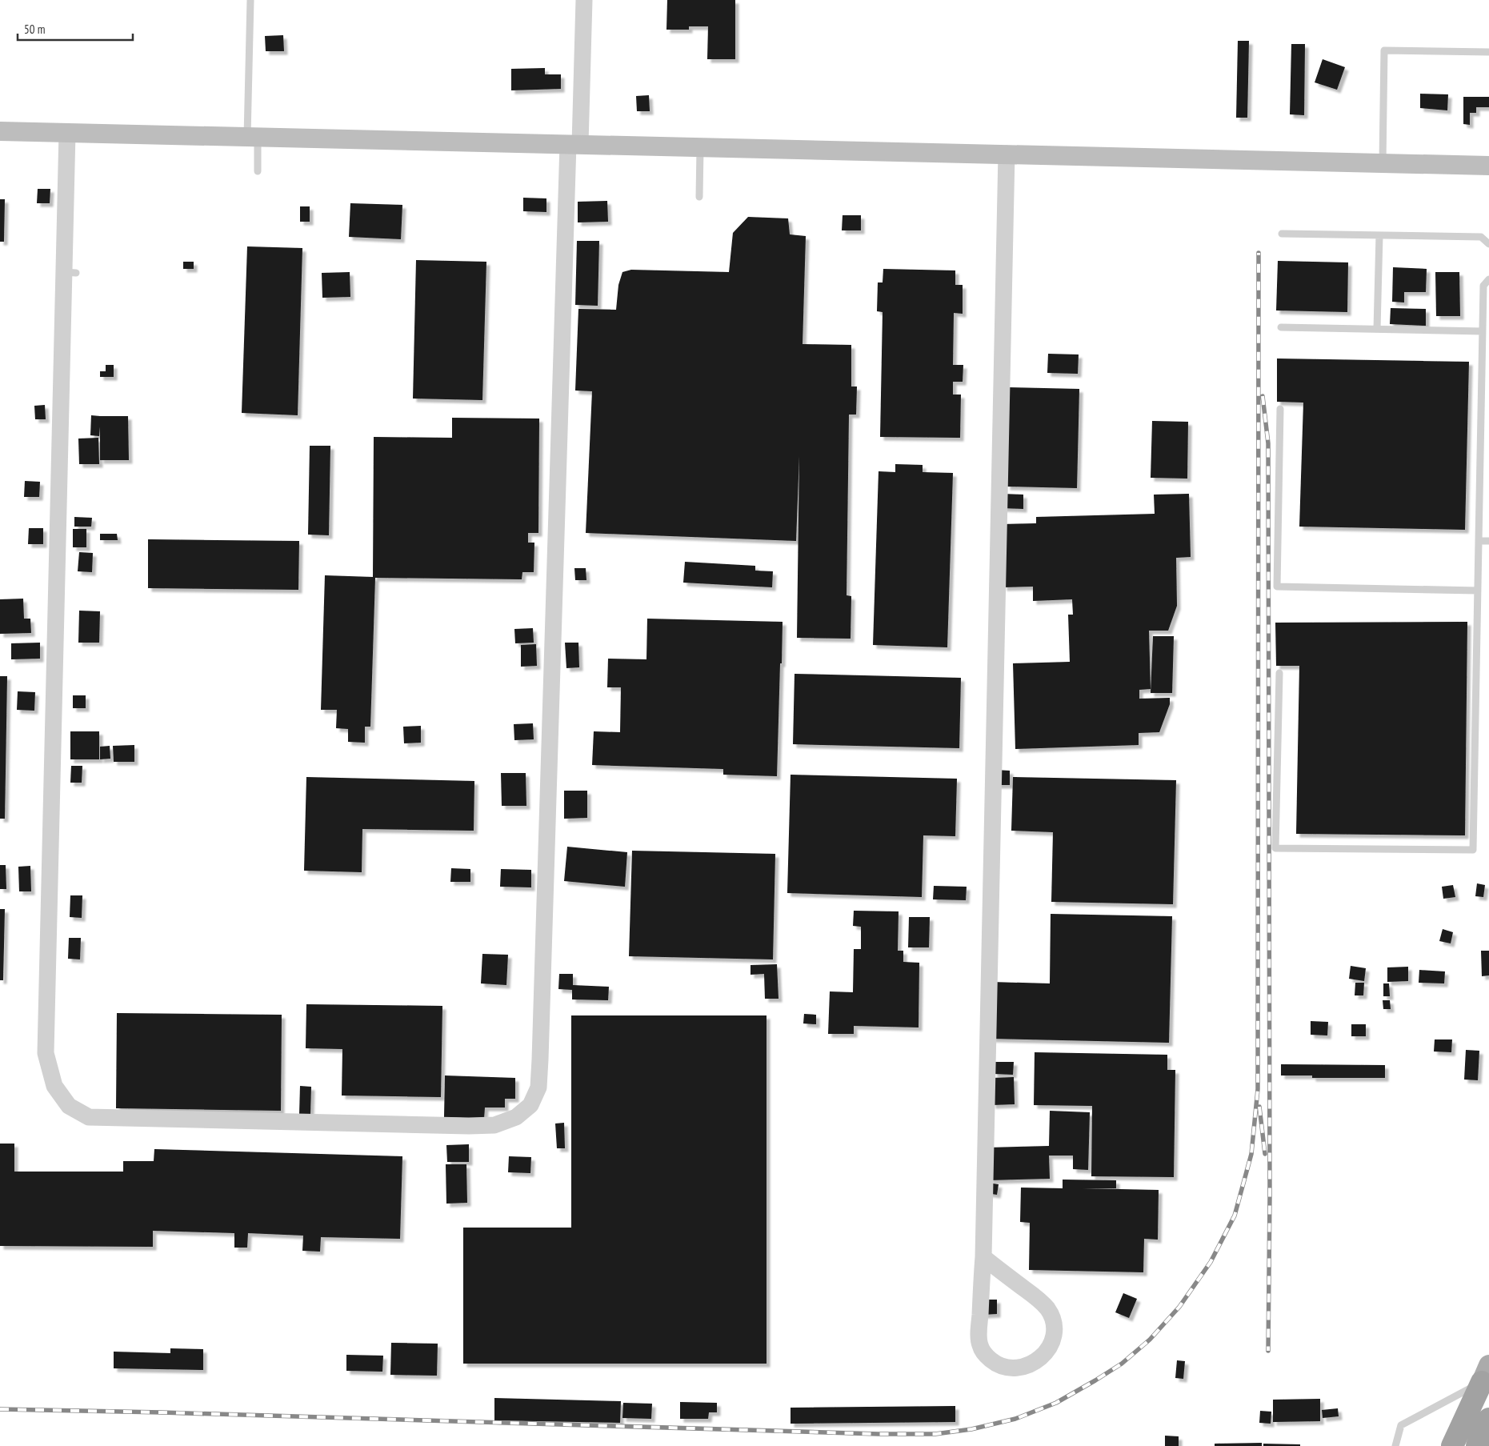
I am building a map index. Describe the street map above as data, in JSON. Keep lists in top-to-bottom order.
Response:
{
  "scale_bar": "50 m"
}
